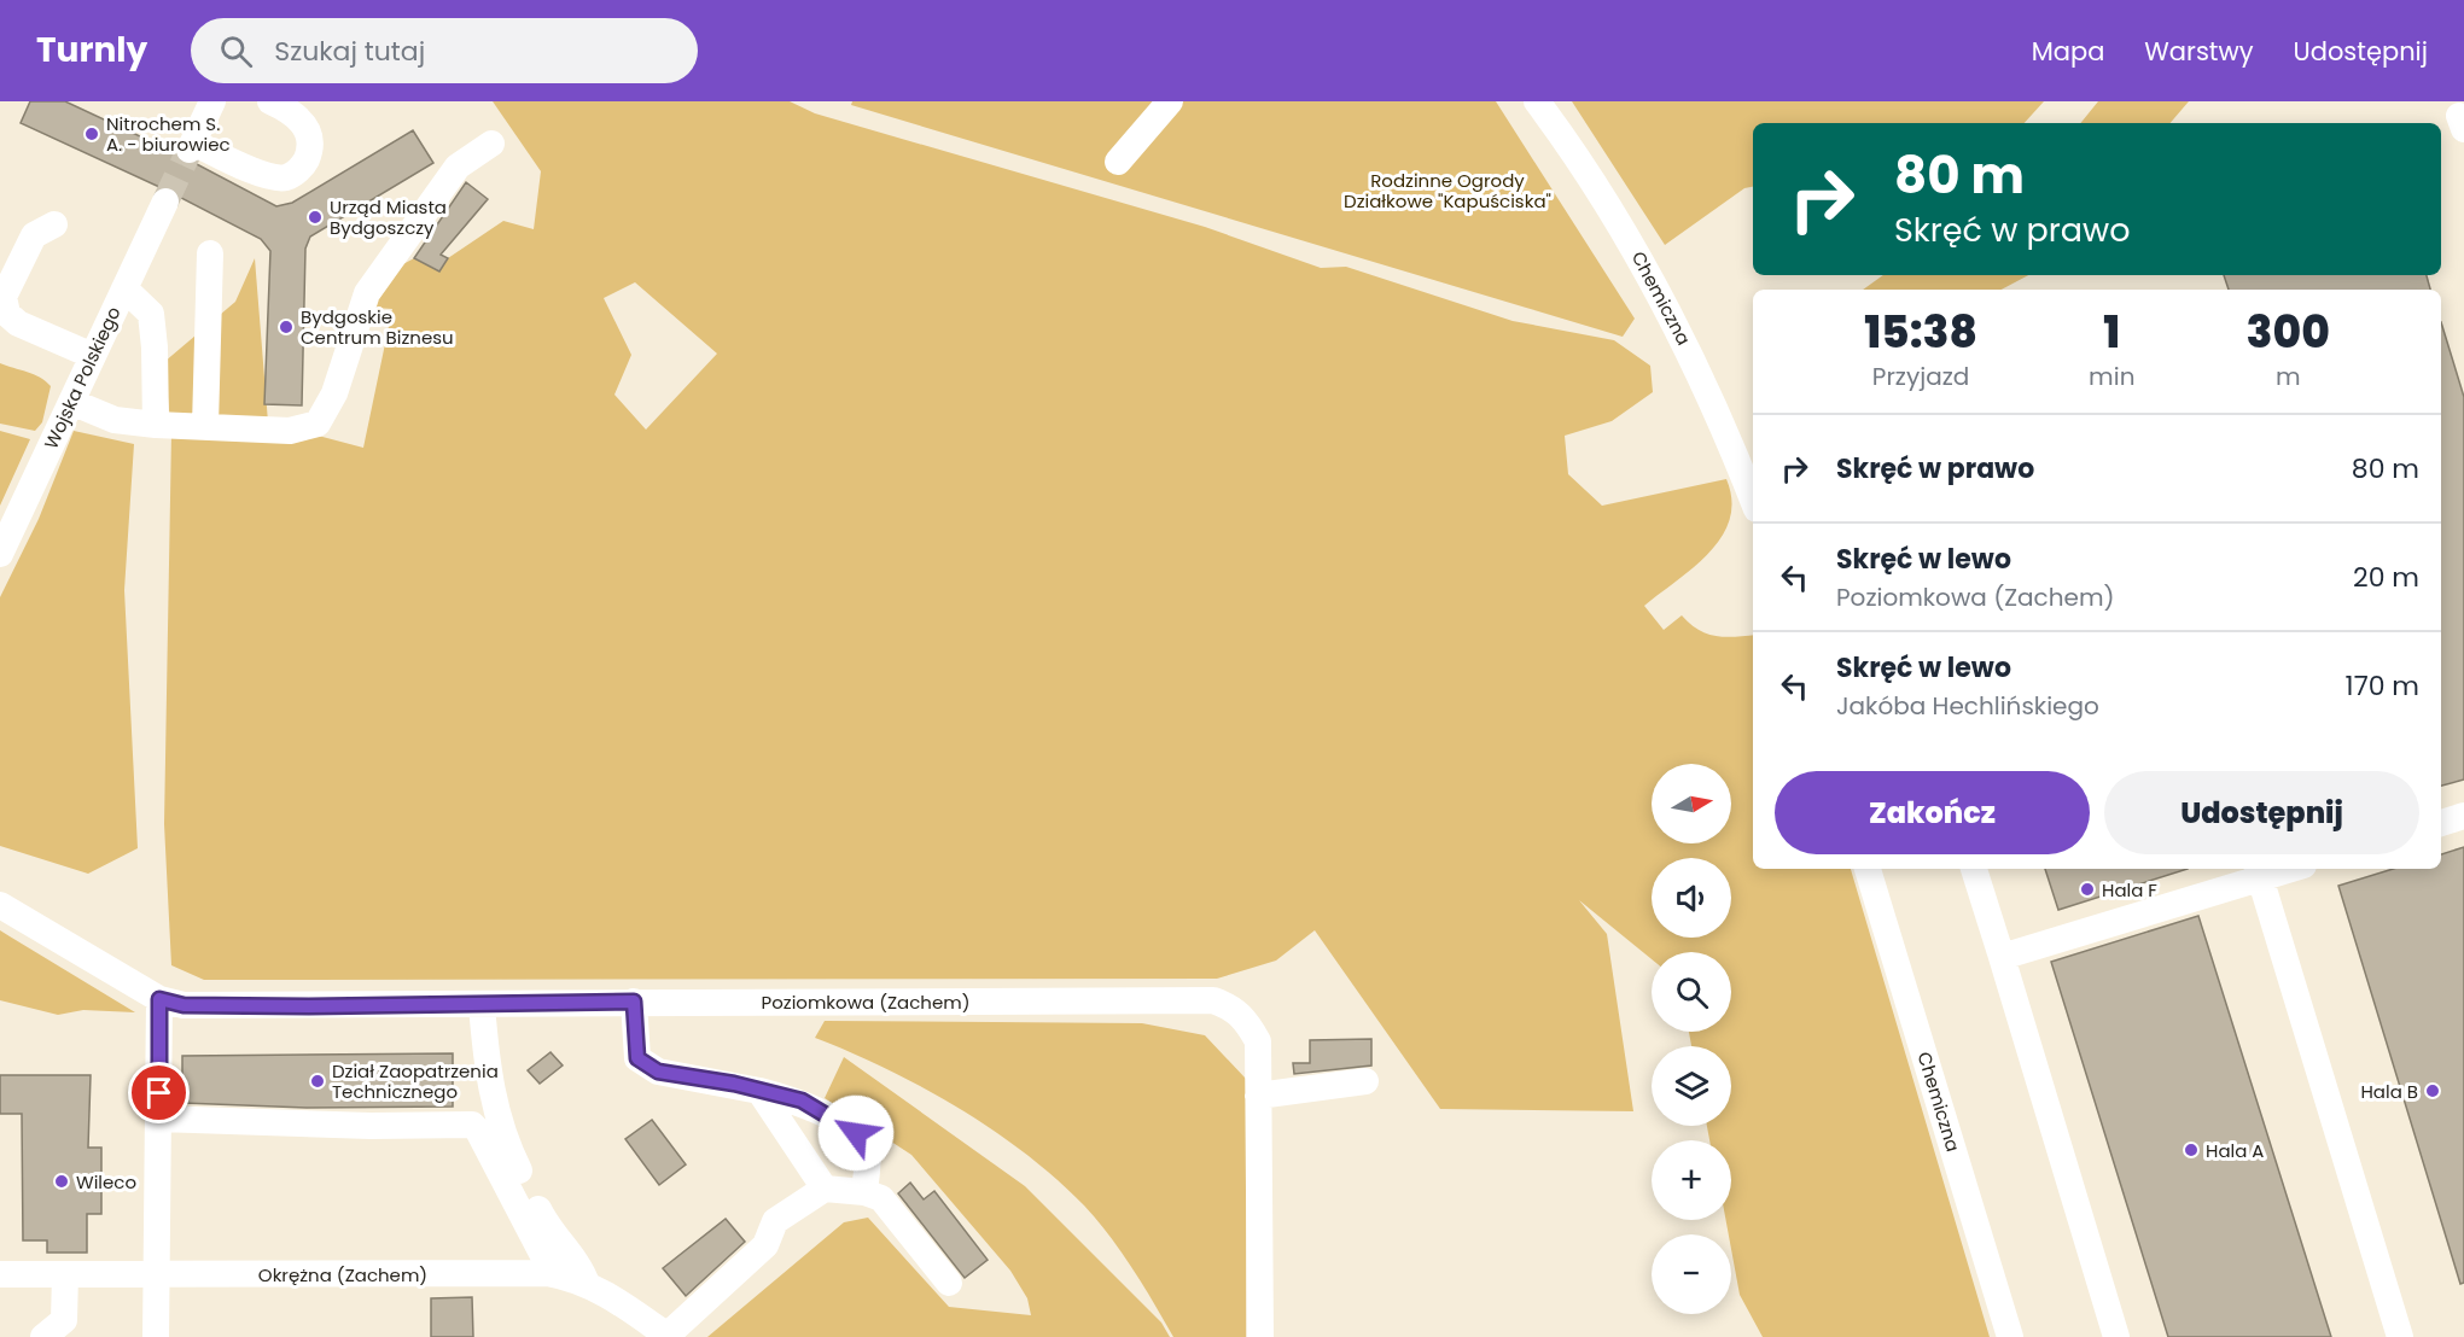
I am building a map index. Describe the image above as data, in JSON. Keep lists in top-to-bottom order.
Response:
{
  "streets": {
    "street": [
      "Chemiczna",
      "Wojska Polskiego",
      "Poziomkowa (Zachem)",
      "Okrężna (Zachem)"
    ]
  },
  "parks": ["Rodzinne Ogrody Działkowe \"Kapuściska\""],
  "places": [
    "Nitrochem S. A. - biurowiec",
    "Urząd Miasta Bydgoszczy",
    "Bydgoskie Centrum Biznesu",
    "Hala F",
    "Dział Zaopatrzenia Technicznego",
    "Hala B",
    "Hala A",
    "Wileco"
  ],
  "north": "right",
  "page": {
    "header": "Turnly",
    "search": "Szukaj tutaj",
    "nav": ["Mapa", "Warstwy", "Udostępnij"],
    "turn": ["80 m", "Skręć w prawo"],
    "eta": [
      "15:38",
      "Przyjazd",
      "1",
      "min",
      "300",
      "m"
    ],
    "list": [
      {
        "name": "Skręć w prawo",
        "value": "80 m"
      },
      {
        "name": "Skręć w lewo",
        "note": "Poziomkowa (Zachem)",
        "value": "20 m"
      },
      {
        "name": "Skręć w lewo",
        "note": "Jakóba Hechlińskiego",
        "value": "170 m"
      }
    ],
    "buttons": ["Zakończ", "Udostępnij"],
    "map_buttons": ["+", "−"]
  }
}
